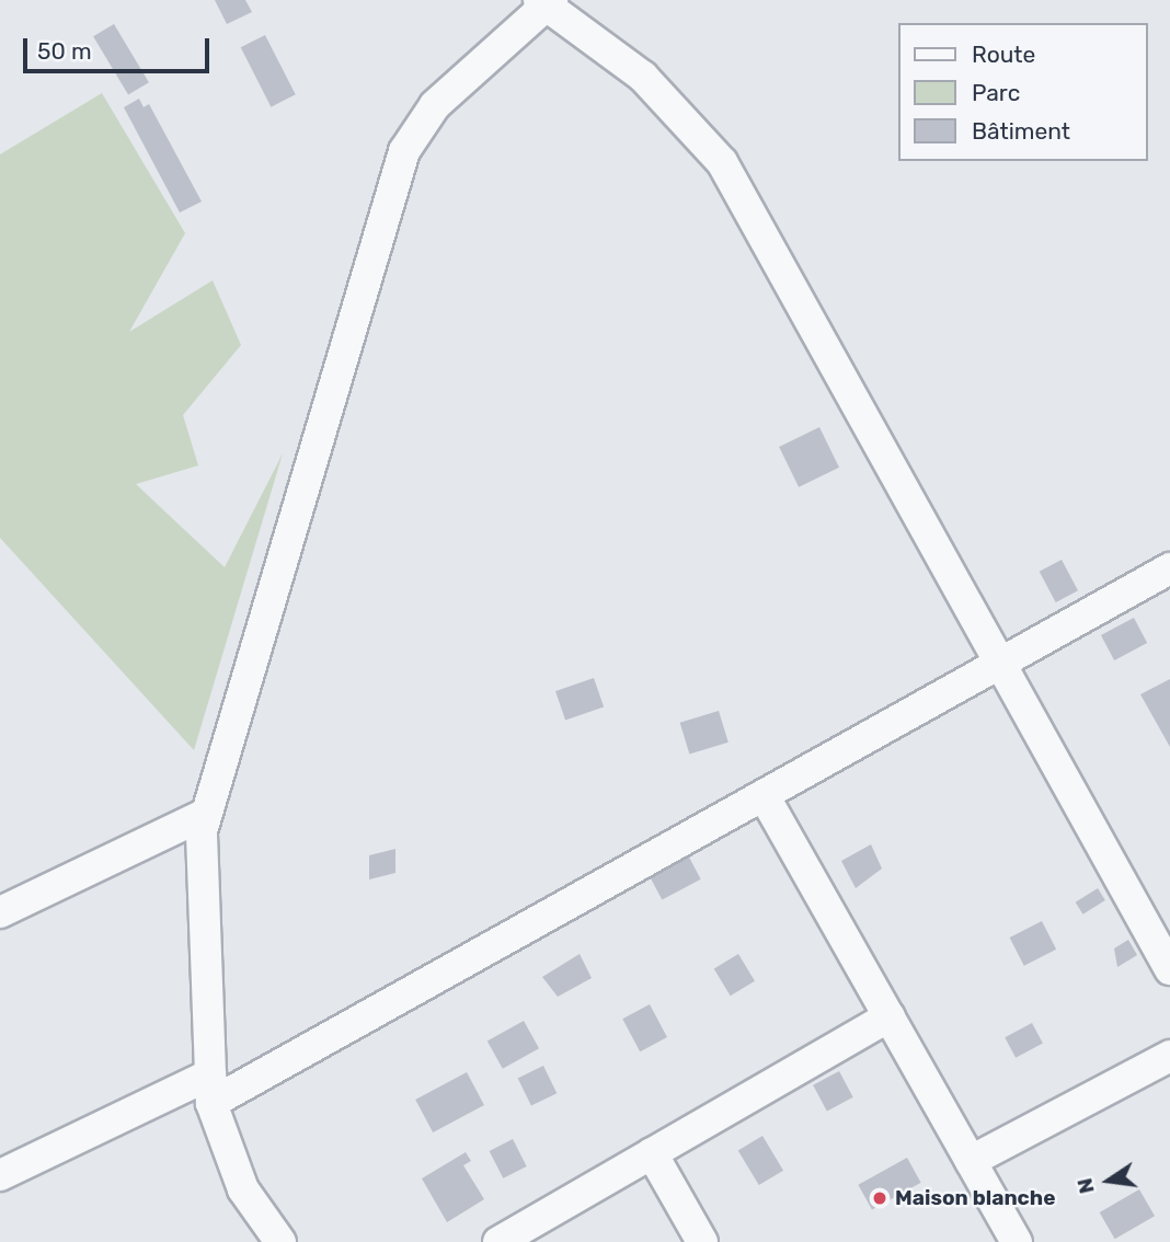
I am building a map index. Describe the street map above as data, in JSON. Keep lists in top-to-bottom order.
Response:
{
  "places": ["Maison blanche"],
  "legend": ["Route", "Parc", "Bâtiment"],
  "scale_bar": "50 m",
  "north": "left"
}
